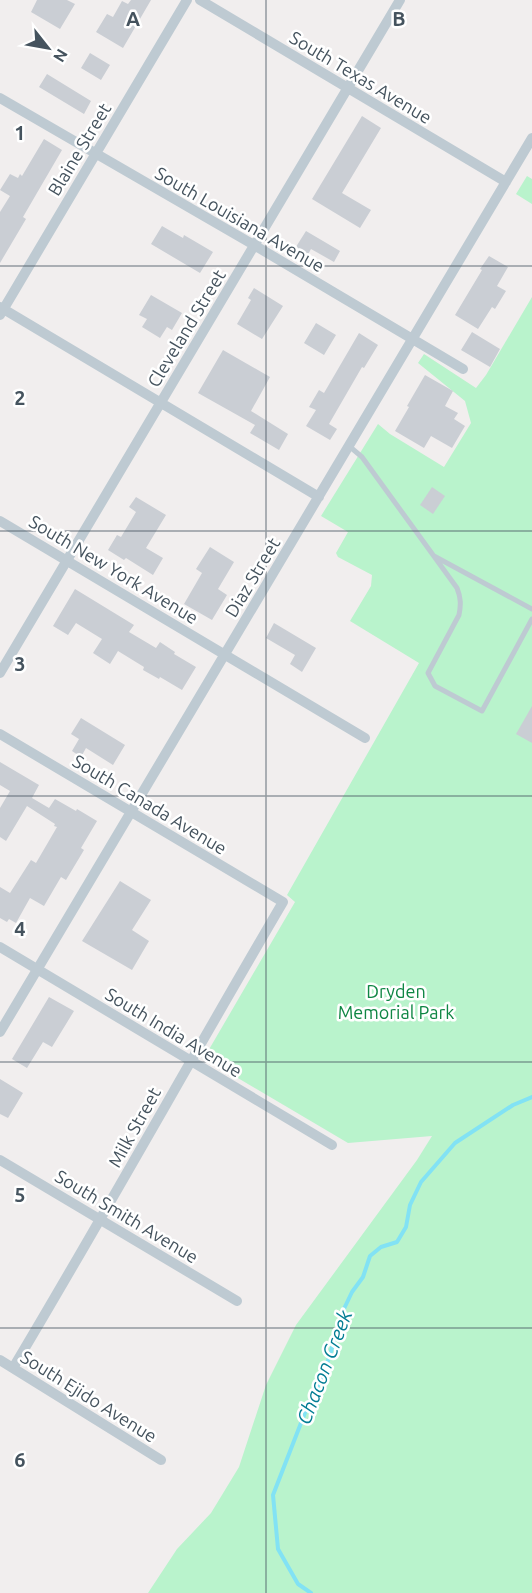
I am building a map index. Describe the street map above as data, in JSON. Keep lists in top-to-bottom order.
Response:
{
  "streets": {
    "street": [
      "South Texas Avenue",
      "Blaine Street",
      "South Louisiana Avenue",
      "Cleveland Street",
      "South New York Avenue",
      "Diaz Street",
      "South Canada Avenue",
      "South India Avenue",
      "Milk Street",
      "South Smith Avenue",
      "South Ejido Avenue"
    ]
  },
  "crossings": [
    ["South Texas Avenue", "Cleveland Street"],
    ["South Texas Avenue", "Diaz Street"],
    ["Blaine Street", "South Louisiana Avenue"],
    ["South Louisiana Avenue", "Cleveland Street"],
    ["South Louisiana Avenue", "Diaz Street"],
    ["Cleveland Street", "South New York Avenue"],
    ["South New York Avenue", "Diaz Street"],
    ["Diaz Street", "South Canada Avenue"],
    ["Diaz Street", "South India Avenue"],
    ["South Canada Avenue", "Milk Street"],
    ["South India Avenue", "Milk Street"],
    ["Milk Street", "South Smith Avenue"],
    ["Milk Street", "South Ejido Avenue"]
  ],
  "water": ["Chacon Creek"],
  "parks": ["Dryden Memorial Park"],
  "north": "bottom right",
  "grid": {
    "columns": ["A", "B"],
    "rows": [
      "1",
      "2",
      "3",
      "4",
      "5",
      "6"
    ]
  }
}
